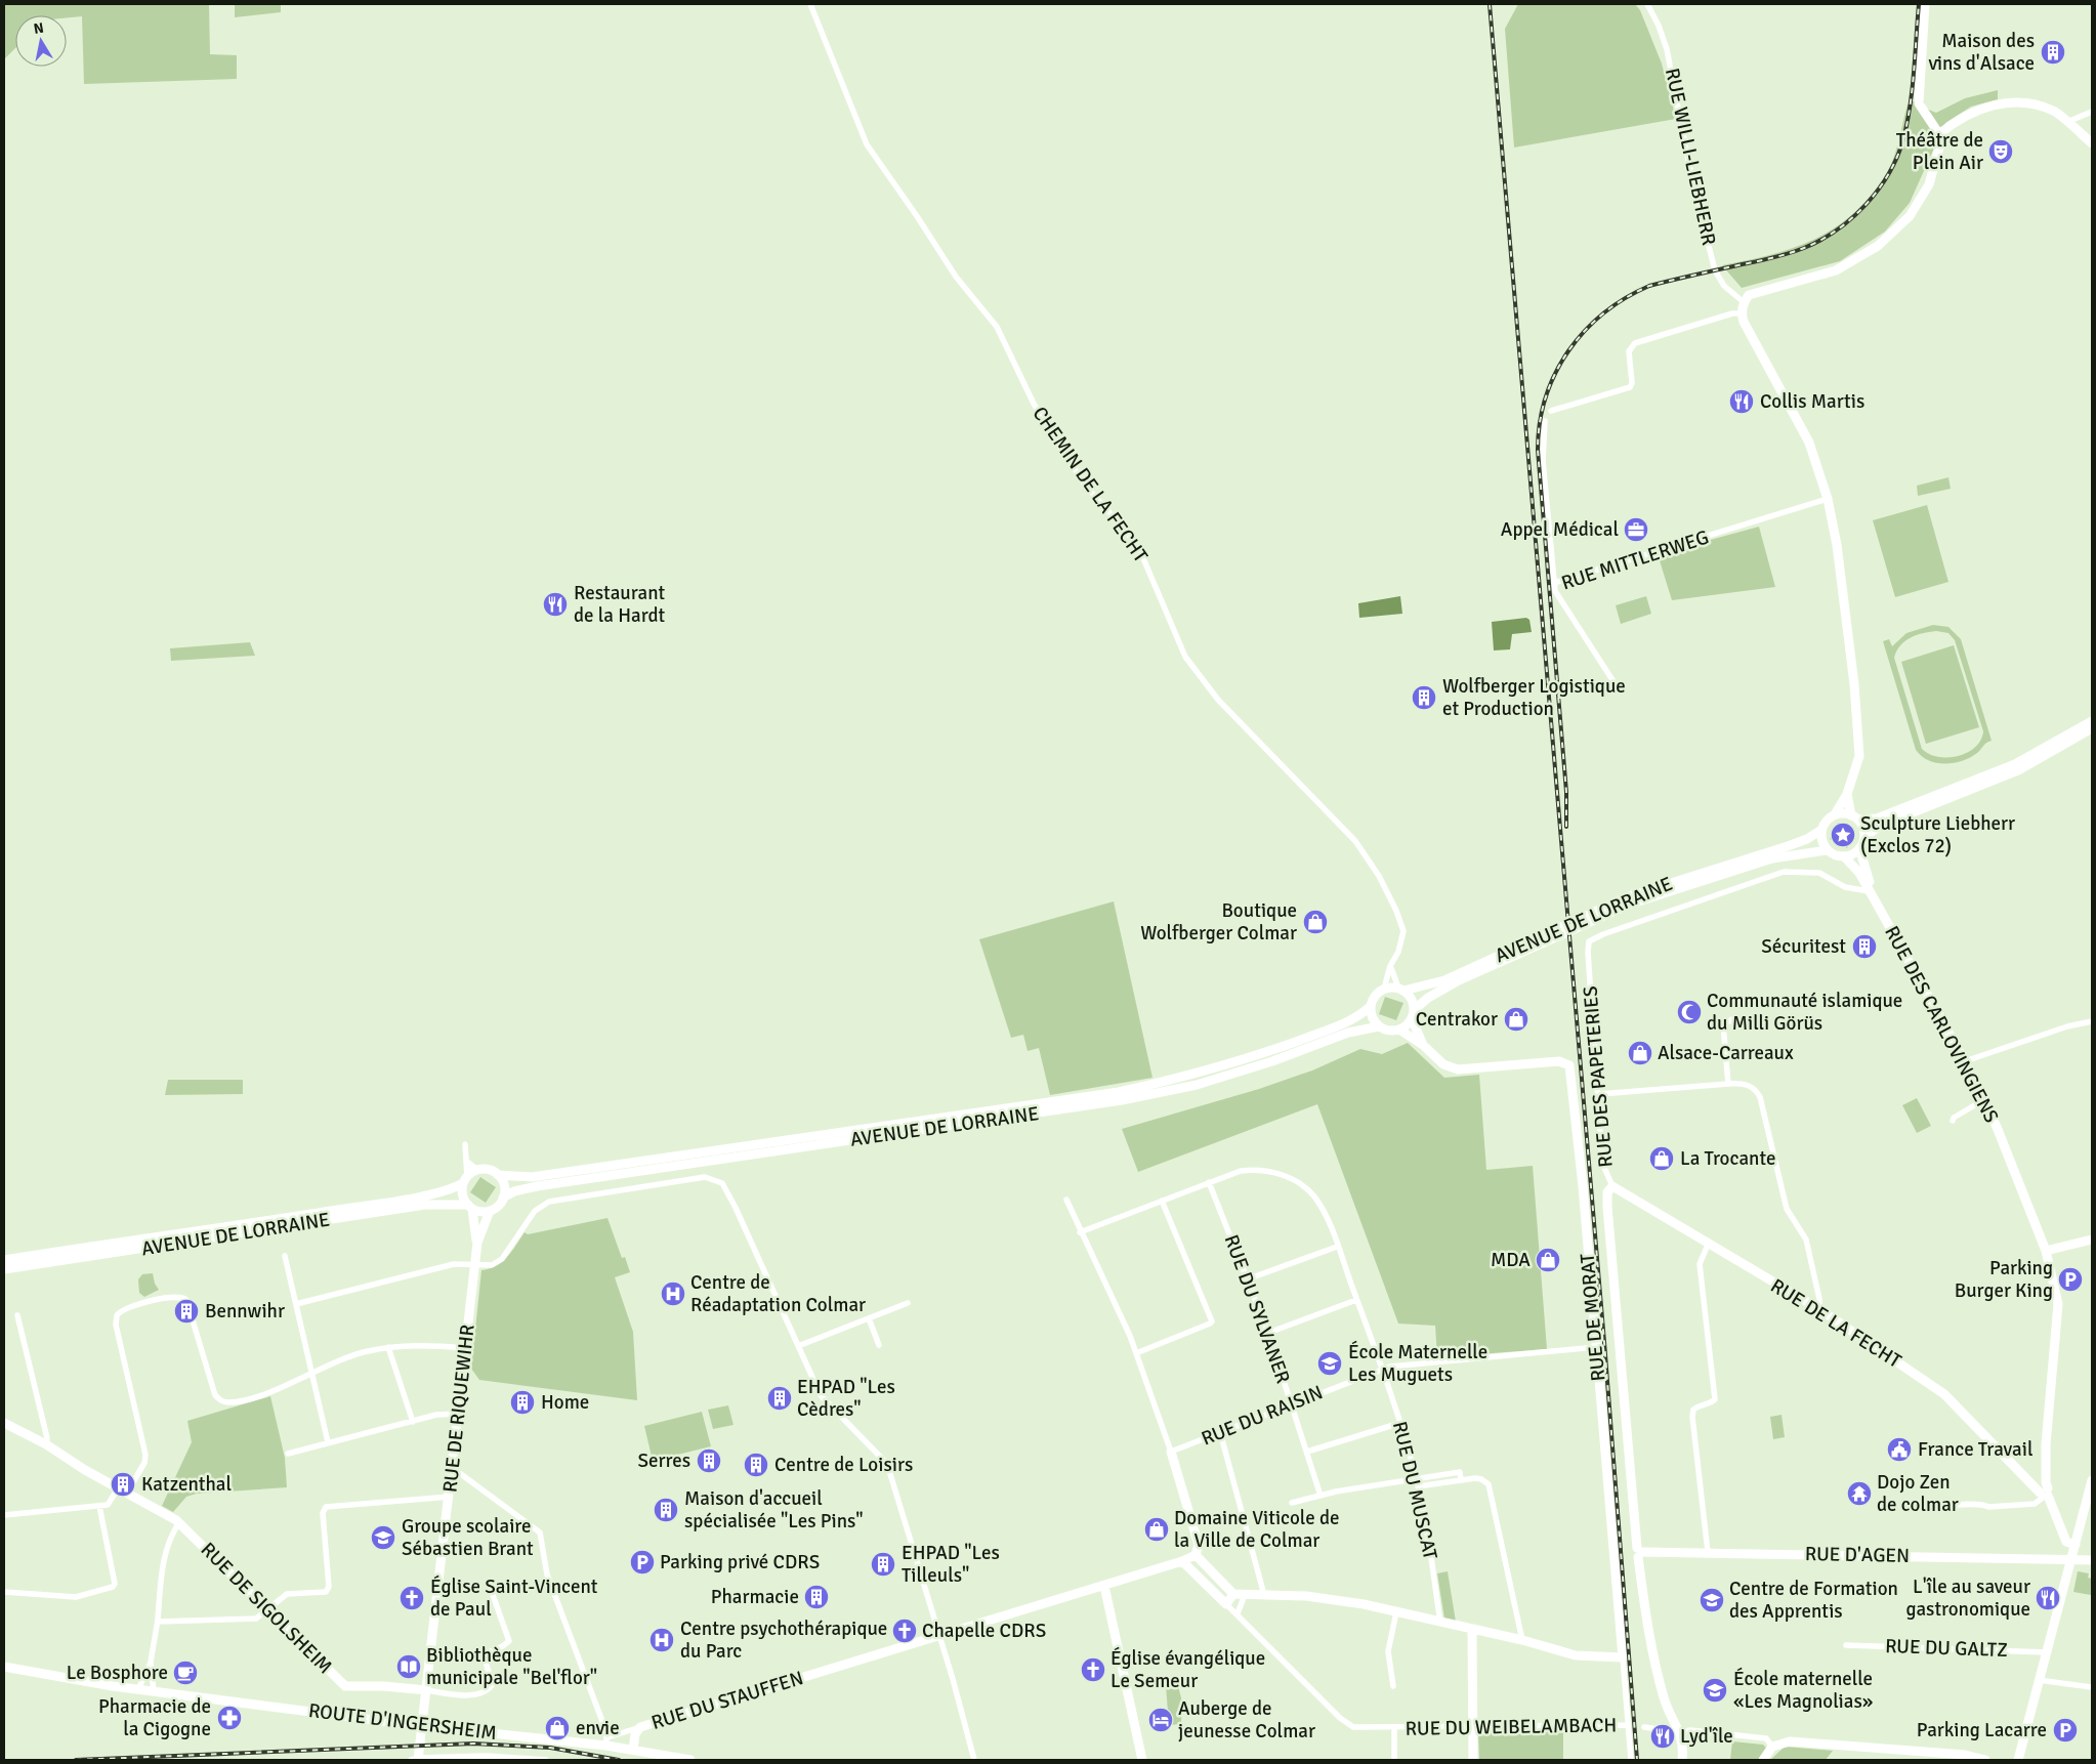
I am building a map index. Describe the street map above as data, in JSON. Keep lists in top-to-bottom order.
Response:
{
  "streets": {
    "street": [
      "RUE WILLI-LIEBHERR",
      "CHEMIN DE LA FECHT",
      "RUE MITTLERWEG",
      "AVENUE DE LORRAINE",
      "RUE DES CARLOVINGIENS",
      "RUE DES PAPETERIES",
      "RUE DU SYLVANER",
      "RUE DE MORAT",
      "RUE DE LA FECHT",
      "RUE DE RIQUEWIHR",
      "RUE DU RAISIN",
      "RUE DU MUSCAT",
      "RUE D'AGEN",
      "RUE DE SIGOLSHEIM",
      "RUE DU GALTZ",
      "RUE DU STAUFFEN",
      "ROUTE D'INGERSHEIM",
      "RUE DU WEIBELAMBACH"
    ]
  },
  "crossings": [
    ["CHEMIN DE LA FECHT", "AVENUE DE LORRAINE"],
    ["CHEMIN DE LA FECHT", "RUE DE MORAT"],
    ["AVENUE DE LORRAINE", "RUE DES CARLOVINGIENS"],
    ["AVENUE DE LORRAINE", "RUE DE MORAT"],
    ["AVENUE DE LORRAINE", "RUE DE RIQUEWIHR"],
    ["RUE DES CARLOVINGIENS", "RUE DES PAPETERIES"],
    ["RUE DES CARLOVINGIENS", "RUE DE LA FECHT"],
    ["RUE DES PAPETERIES", "RUE DE LA FECHT"],
    ["RUE DES PAPETERIES", "RUE D'AGEN"],
    ["RUE DU SYLVANER", "RUE DU RAISIN"],
    ["RUE DU SYLVANER", "RUE DU MUSCAT"],
    ["RUE DE MORAT", "RUE DU RAISIN"],
    ["RUE DE MORAT", "RUE DU WEIBELAMBACH"],
    ["RUE DE RIQUEWIHR", "RUE DE SIGOLSHEIM"],
    ["RUE DE RIQUEWIHR", "ROUTE D'INGERSHEIM"],
    ["RUE DU RAISIN", "RUE DU MUSCAT"],
    ["RUE DU STAUFFEN", "ROUTE D'INGERSHEIM"]
  ],
  "places": {
    "building": [
      "Maison des vins d'Alsace",
      "Wolfberger Logistique et Production",
      "Sécuritest",
      "Bennwihr",
      "EHPAD \"Les Cèdres\"",
      "Home",
      "Serres",
      "Centre de Loisirs",
      "Katzenthal",
      "Maison d'accueil spécialisée \"Les Pins\"",
      "EHPAD \"Les Tilleuls\"",
      "Pharmacie"
    ],
    "theatre": ["Théâtre de Plein Air"],
    "restaurant": [
      "Collis Martis",
      "Restaurant de la Hardt",
      "L'île au saveur gastronomique",
      "Lyd'île"
    ],
    "office": ["Appel Médical"],
    "place": ["Sculpture Liebherr (Exclos 72)"],
    "shop": [
      "Boutique Wolfberger Colmar",
      "Centrakor",
      "Alsace-Carreaux",
      "La Trocante",
      "MDA",
      "Domaine Viticole de la Ville de Colmar",
      "envie"
    ],
    "mosque": ["Communauté islamique du Milli Görüs"],
    "parking": ["Parking Burger King", "Parking privé CDRS", "Parking Lacarre"],
    "hospital": ["Centre de Réadaptation Colmar", "Centre psychothérapique du Parc"],
    "school or university": [
      "École Maternelle Les Muguets",
      "Groupe scolaire Sébastien Brant",
      "Centre de Formation des Apprentis",
      "École maternelle «Les Magnolias»"
    ],
    "public building": ["France Travail"],
    "temple": ["Dojo Zen de colmar"],
    "church": ["Église Saint-Vincent de Paul", "Chapelle CDRS", "Église évangélique Le Semeur"],
    "library": ["Bibliothèque municipale \"Bel'flor\""],
    "cafe": ["Le Bosphore"],
    "pharmacy": ["Pharmacie de la Cigogne"],
    "hotel": ["Auberge de jeunesse Colmar"]
  },
  "north": "top"
}
